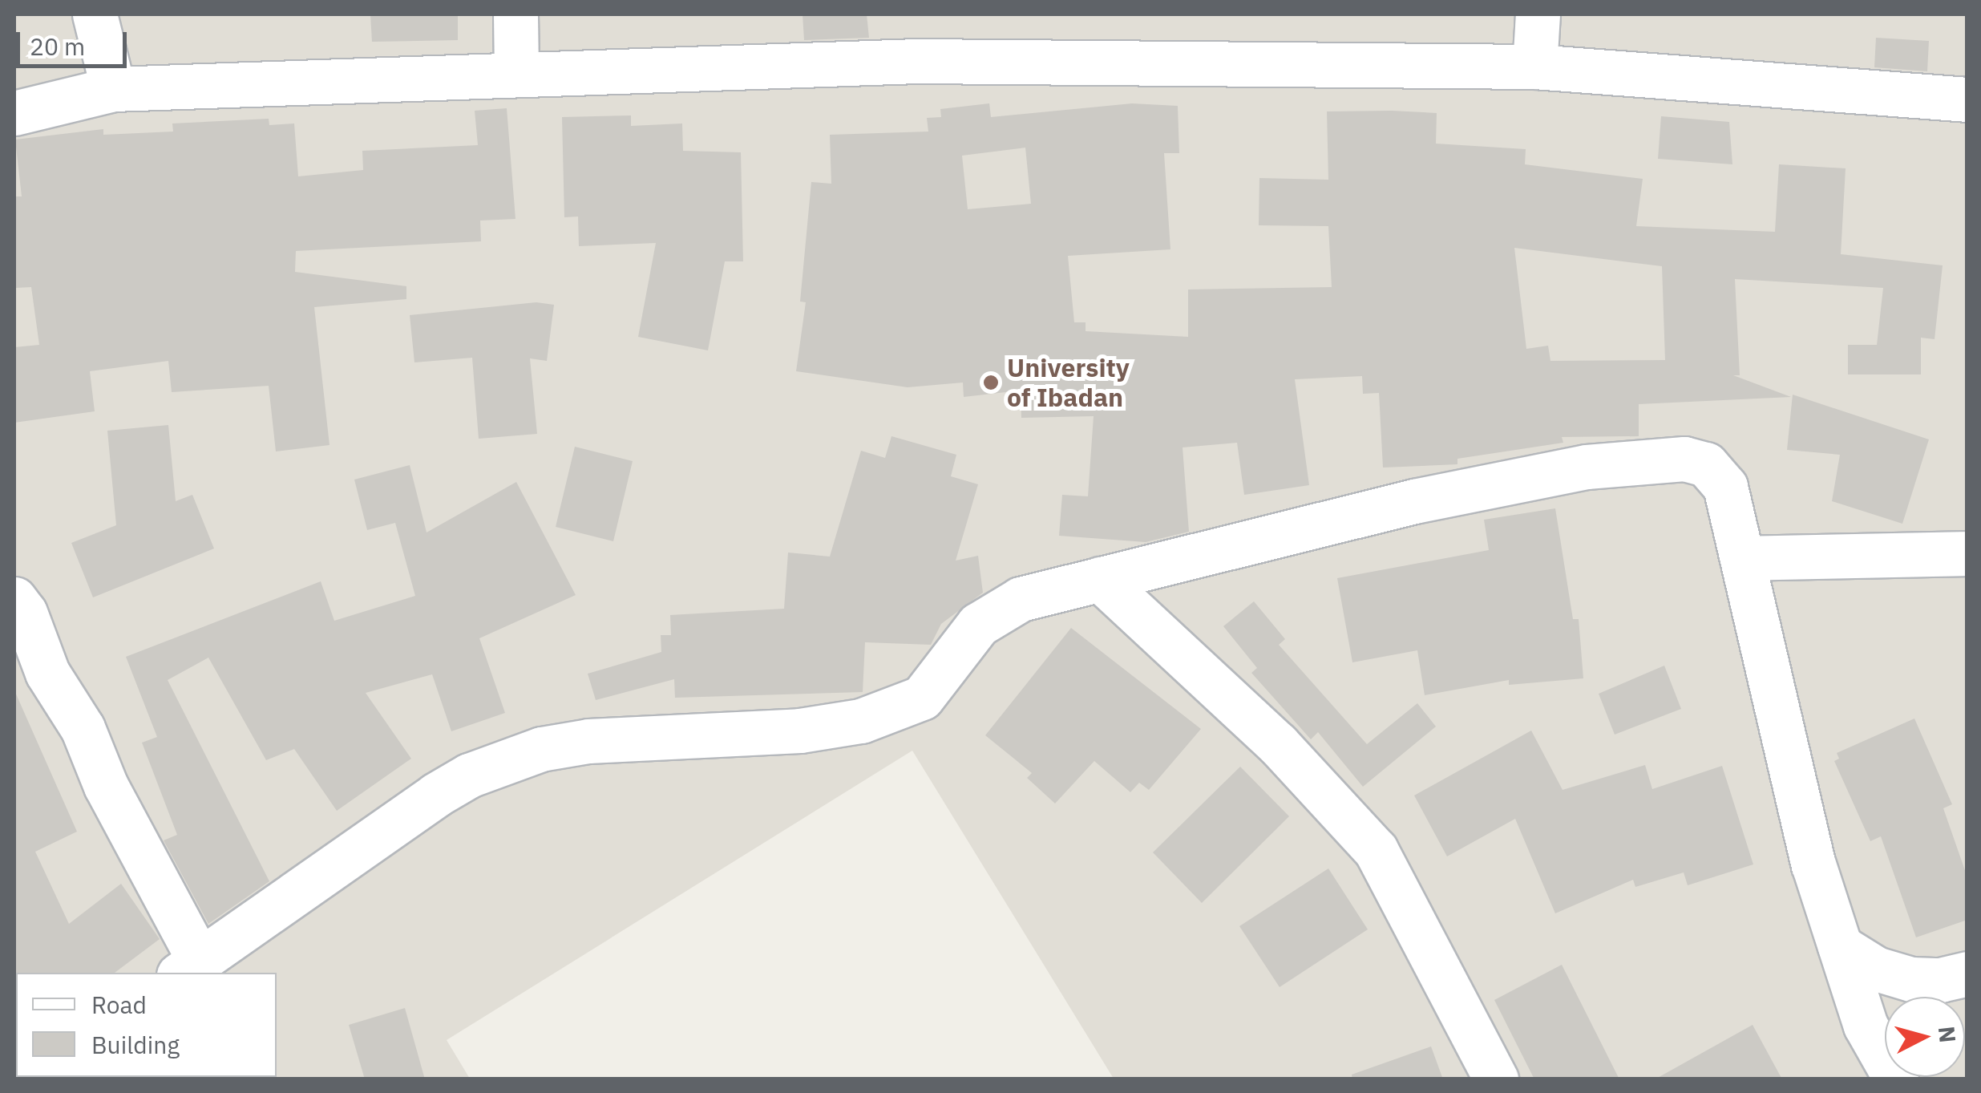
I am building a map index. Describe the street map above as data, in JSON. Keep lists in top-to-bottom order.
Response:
{
  "places": ["University of Ibadan"],
  "legend": ["Road", "Building"],
  "scale_bar": "20 m",
  "north": "right"
}
